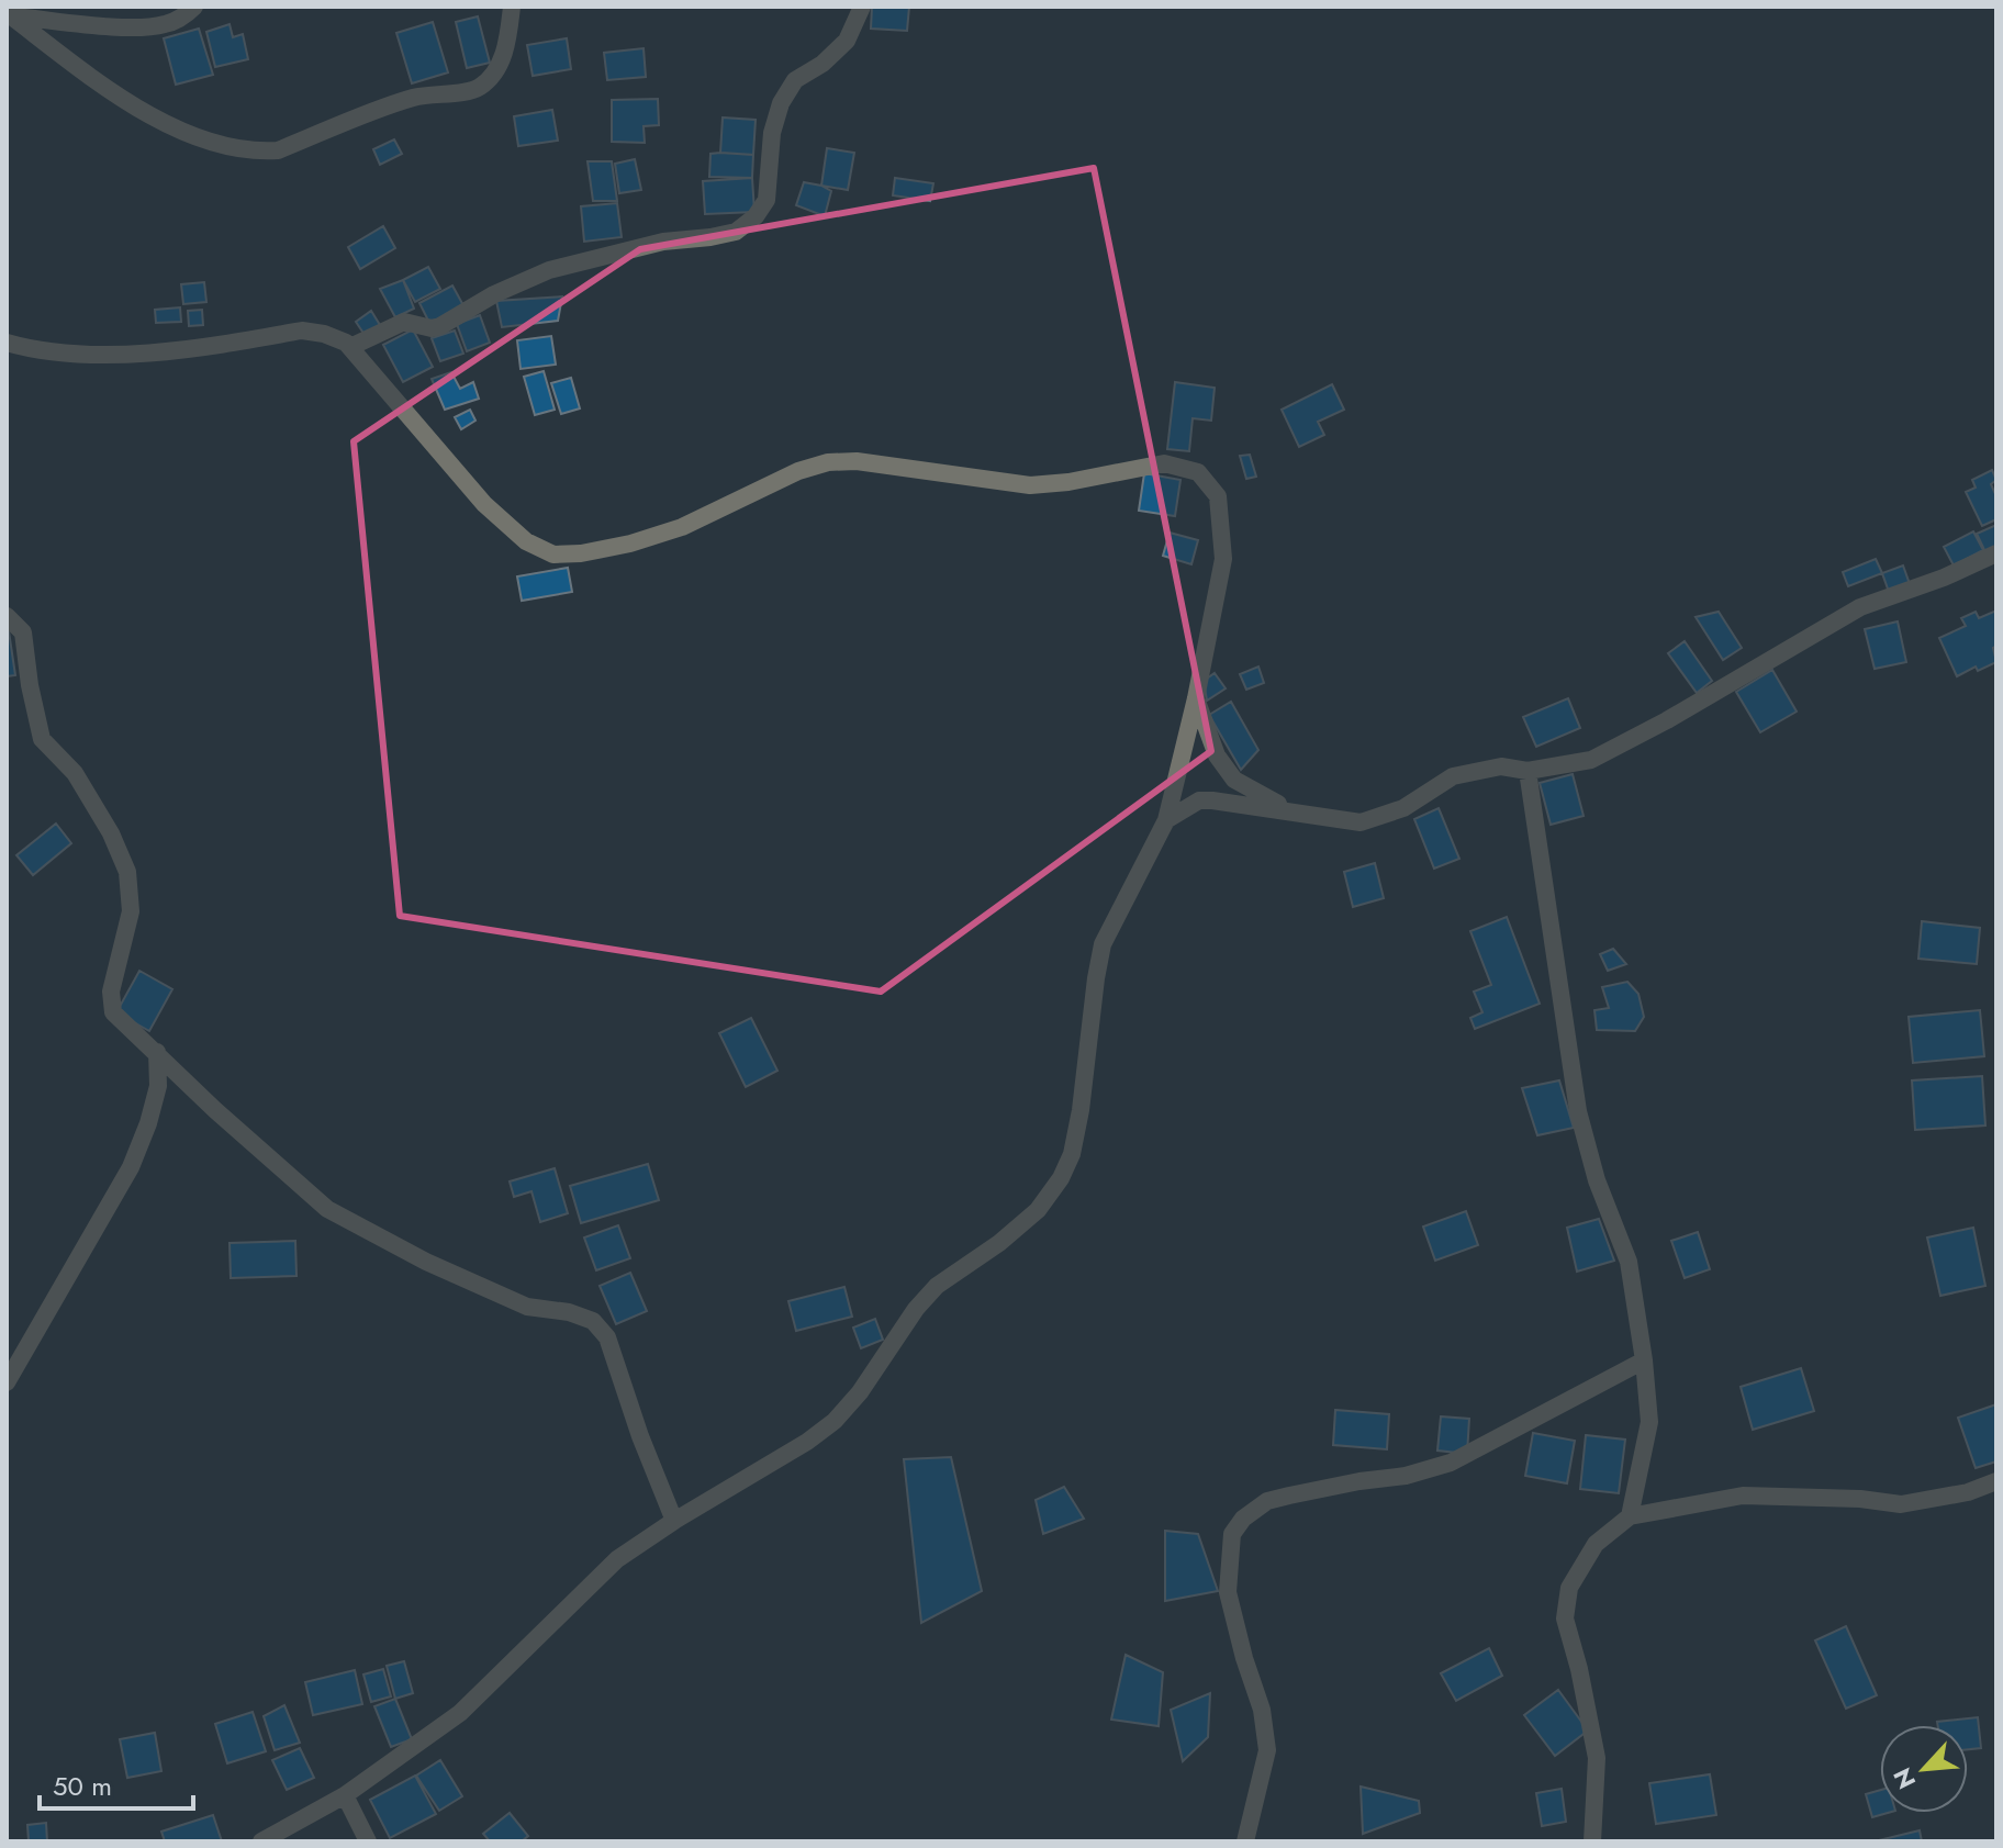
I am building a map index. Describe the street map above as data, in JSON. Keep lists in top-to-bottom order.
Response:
{
  "scale_bar": "50 m",
  "north": "bottom left"
}
